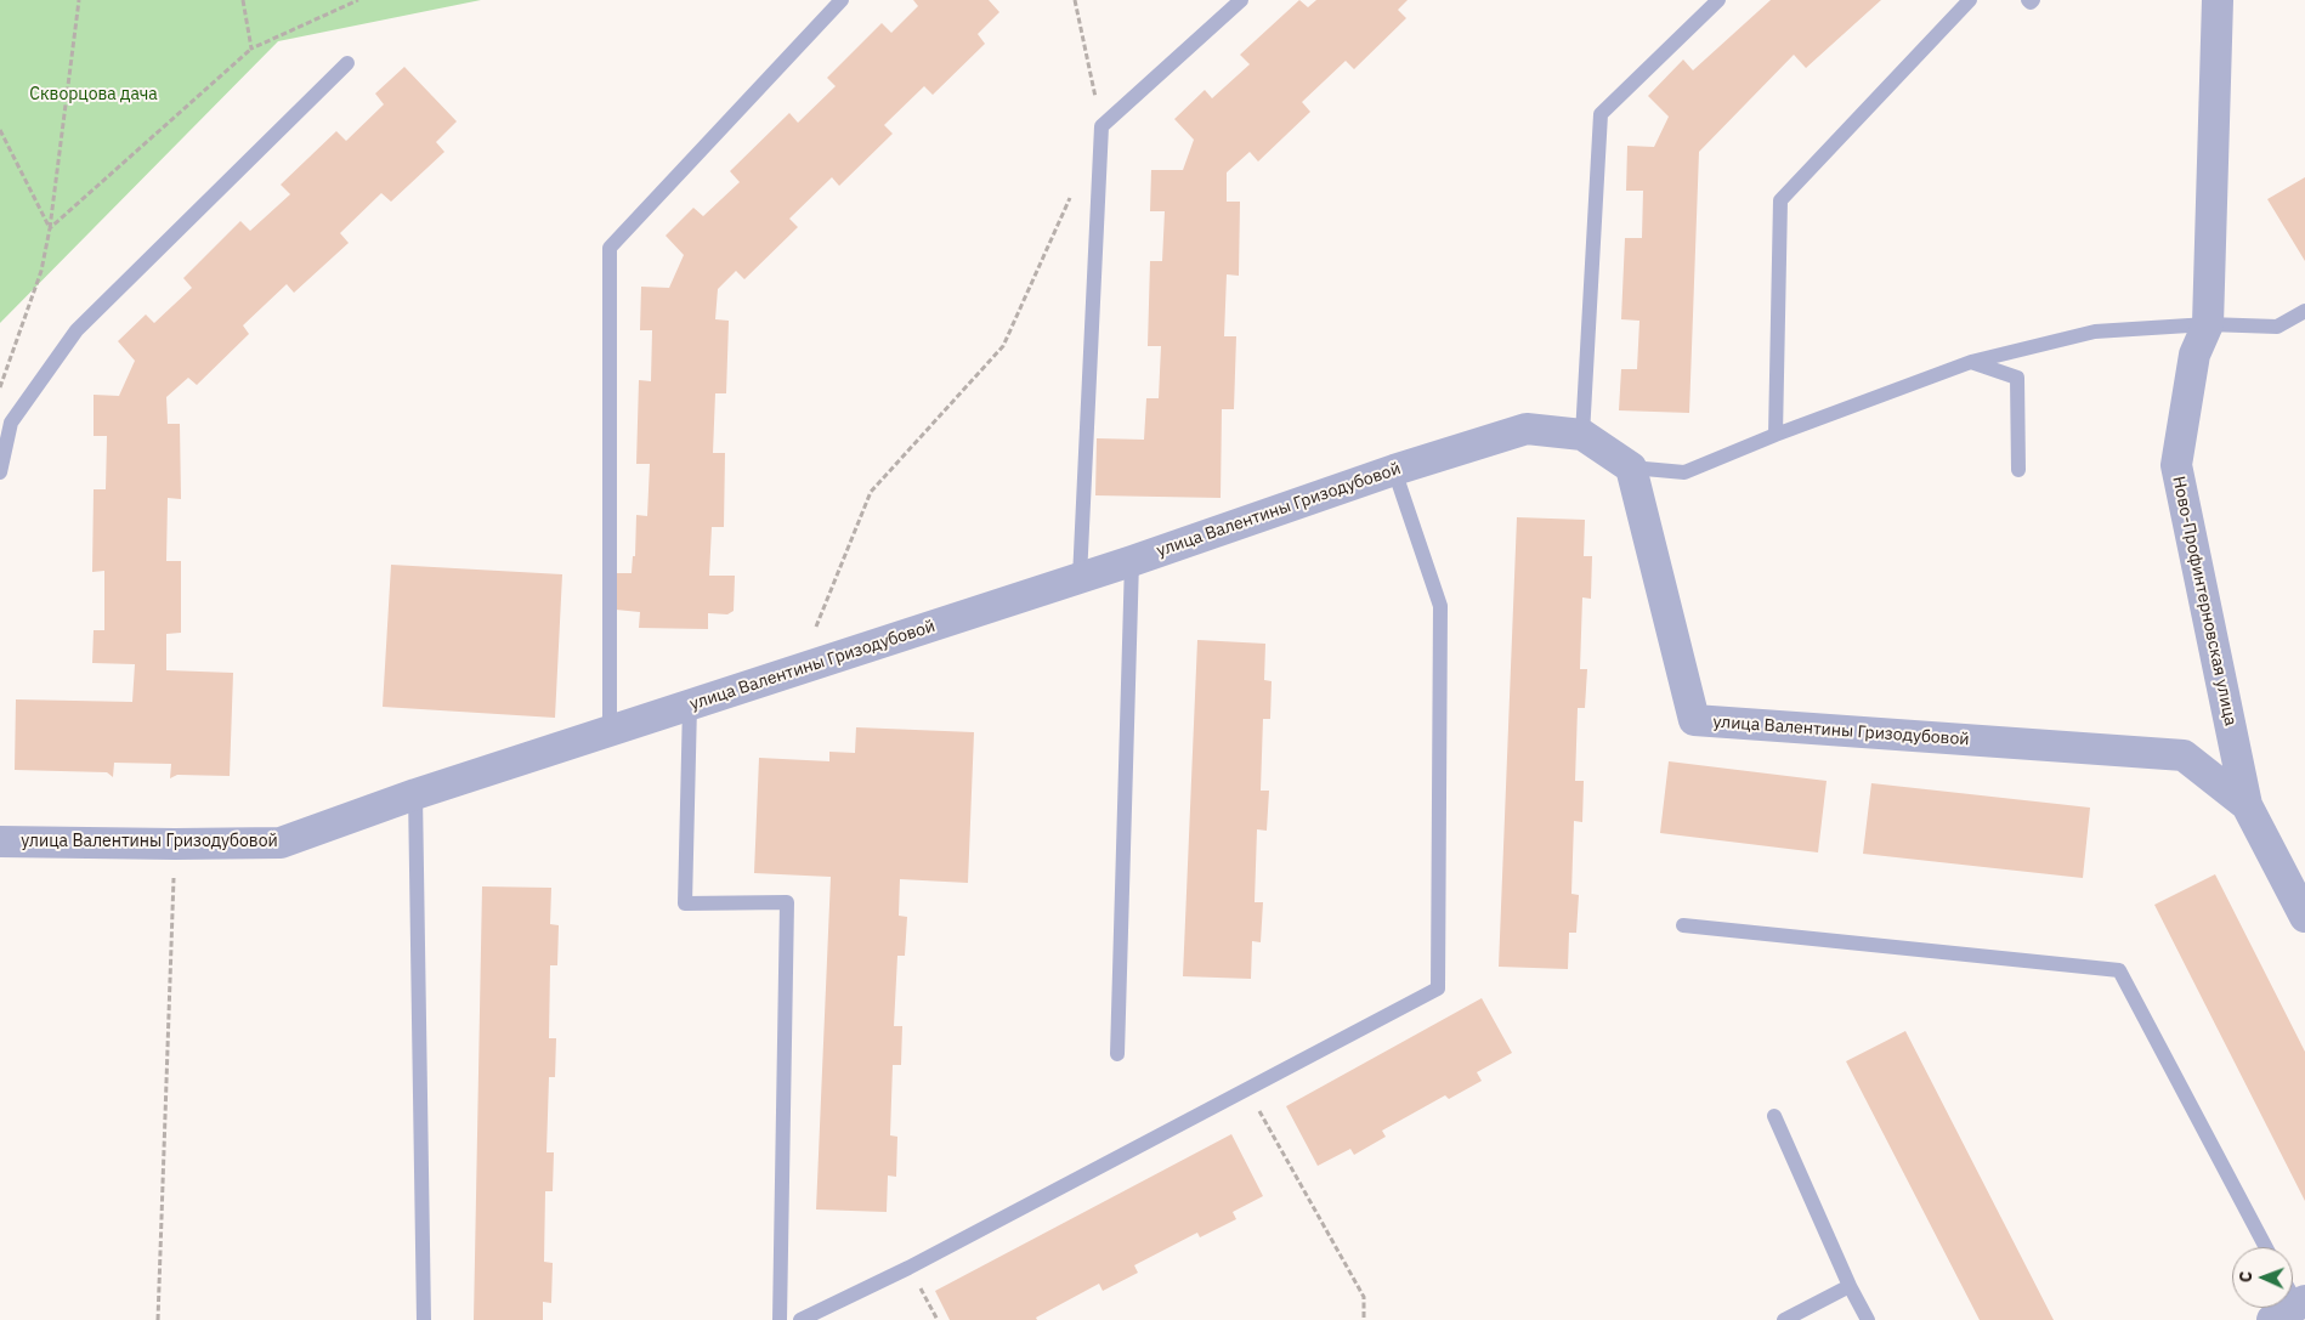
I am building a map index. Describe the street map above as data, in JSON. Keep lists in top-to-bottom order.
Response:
{
  "streets": {
    "street": ["улица Валентины Гризодубовой", "Ново-Профинтерновская улица"]
  },
  "crossings": [
    ["улица Валентины Гризодубовой", "Ново-Профинтерновская улица"]
  ],
  "parks": ["Скворцова дача"],
  "north": "left"
}
